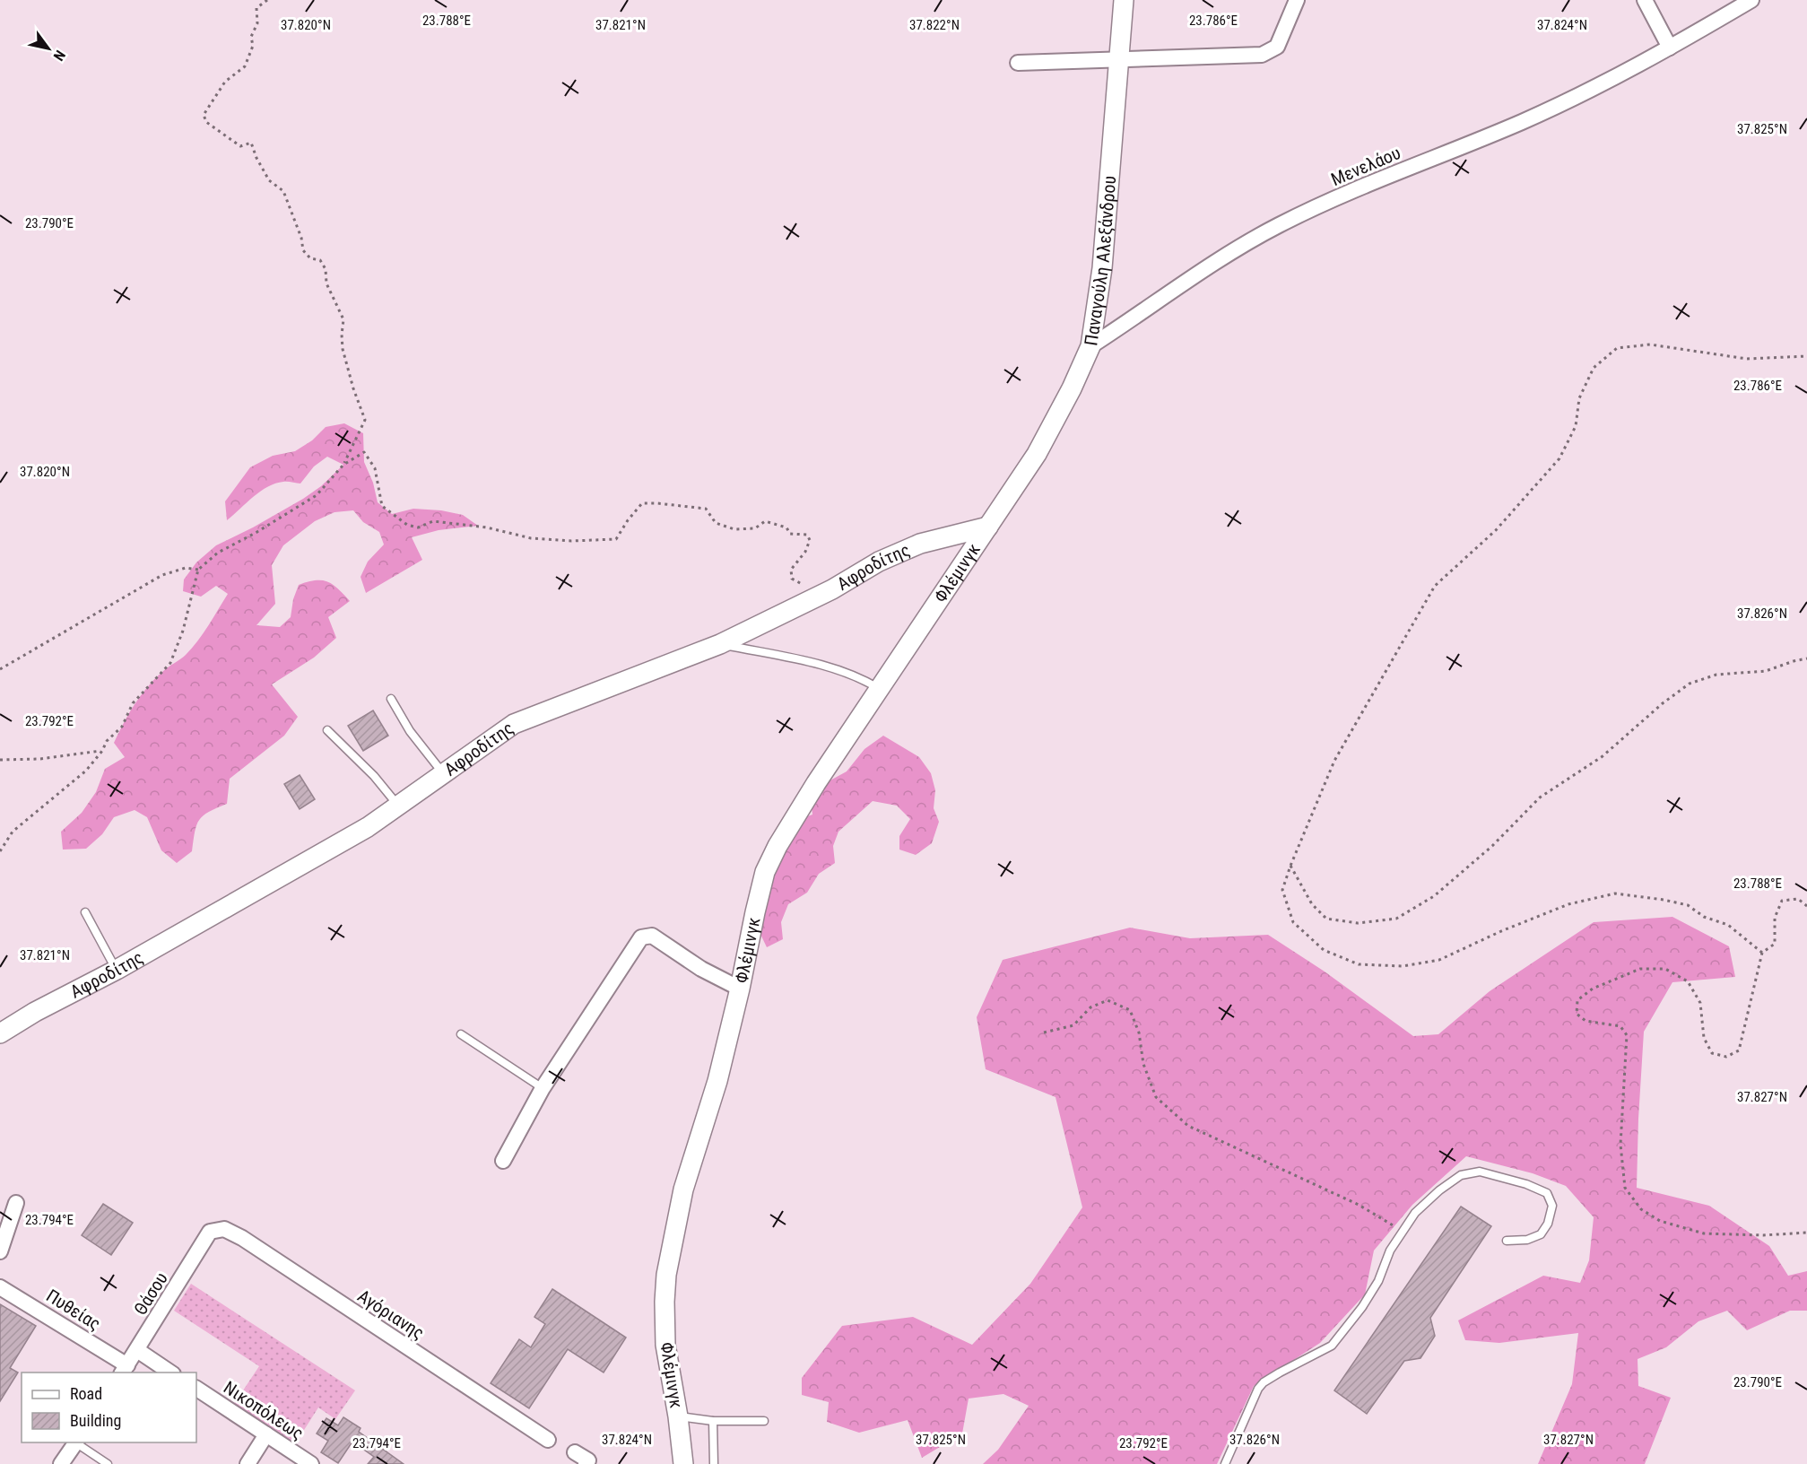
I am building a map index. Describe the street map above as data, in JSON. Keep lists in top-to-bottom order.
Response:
{
  "streets": {
    "street": [
      "Μενελάου",
      "Παναγούλη Αλεξάνδρου",
      "Αφροδίτης",
      "Φλέμινγκ",
      "Θάσου",
      "Πυθείας",
      "Αγόριανης",
      "Νικοπόλεως"
    ]
  },
  "crossings": [
    ["Μενελάου", "Παναγούλη Αλεξάνδρου"],
    ["Παναγούλη Αλεξάνδρου", "Φλέμινγκ"],
    ["Αφροδίτης", "Φλέμινγκ"],
    ["Θάσου", "Πυθείας"],
    ["Θάσου", "Αγόριανης"]
  ],
  "legend": ["Road", "Building"],
  "north": "bottom right",
  "coordinates": [
    "23.786°E",
    "23.788°E",
    "37.820°N",
    "37.821°N",
    "37.822°N",
    "37.824°N",
    "37.825°N",
    "23.790°E",
    "37.826°N",
    "23.792°E",
    "37.827°N",
    "23.794°E"
  ]
}
